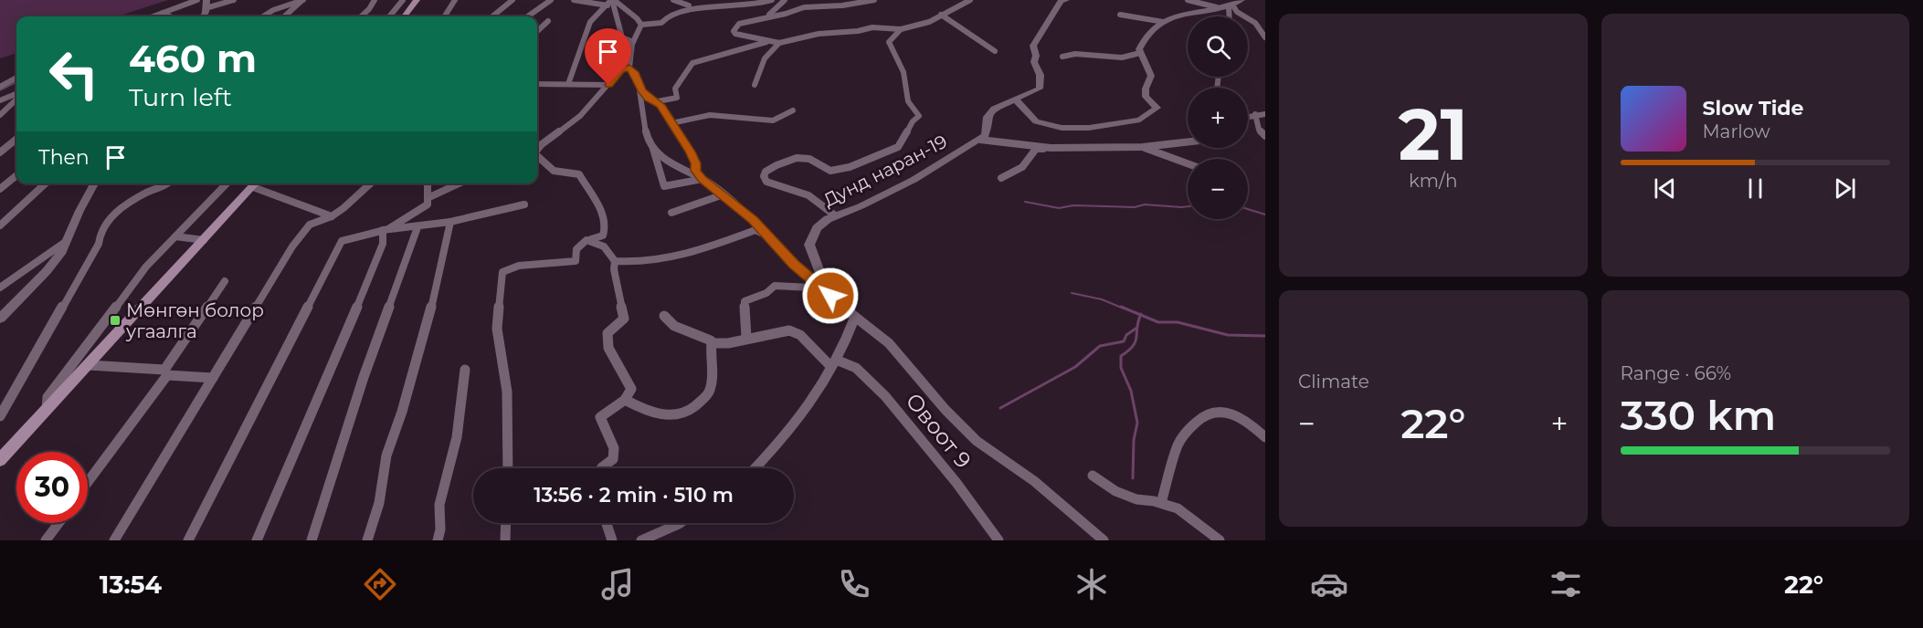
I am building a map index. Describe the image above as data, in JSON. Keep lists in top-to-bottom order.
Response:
{
  "streets": {
    "street": ["Дунд наран-19", "Овоот 9"]
  },
  "places": {
    "transit": ["Мөнгөн болор угаалга"]
  },
  "page": {
    "tile": [
      ["21", "km/h"],
      "Climate",
      ["Range · 66%", "330 km"]
    ],
    "map_buttons": ["+", "−"],
    "turn": ["460 m", "Turn left"],
    "song": ["Slow Tide", "Marlow"],
    "then": "Then",
    "heat": ["−", "22°", "+"],
    "limit": "30",
    "trip": "13:56 · 2 min · 510 m",
    "tabs": ["13:54", "22°"]
  }
}
